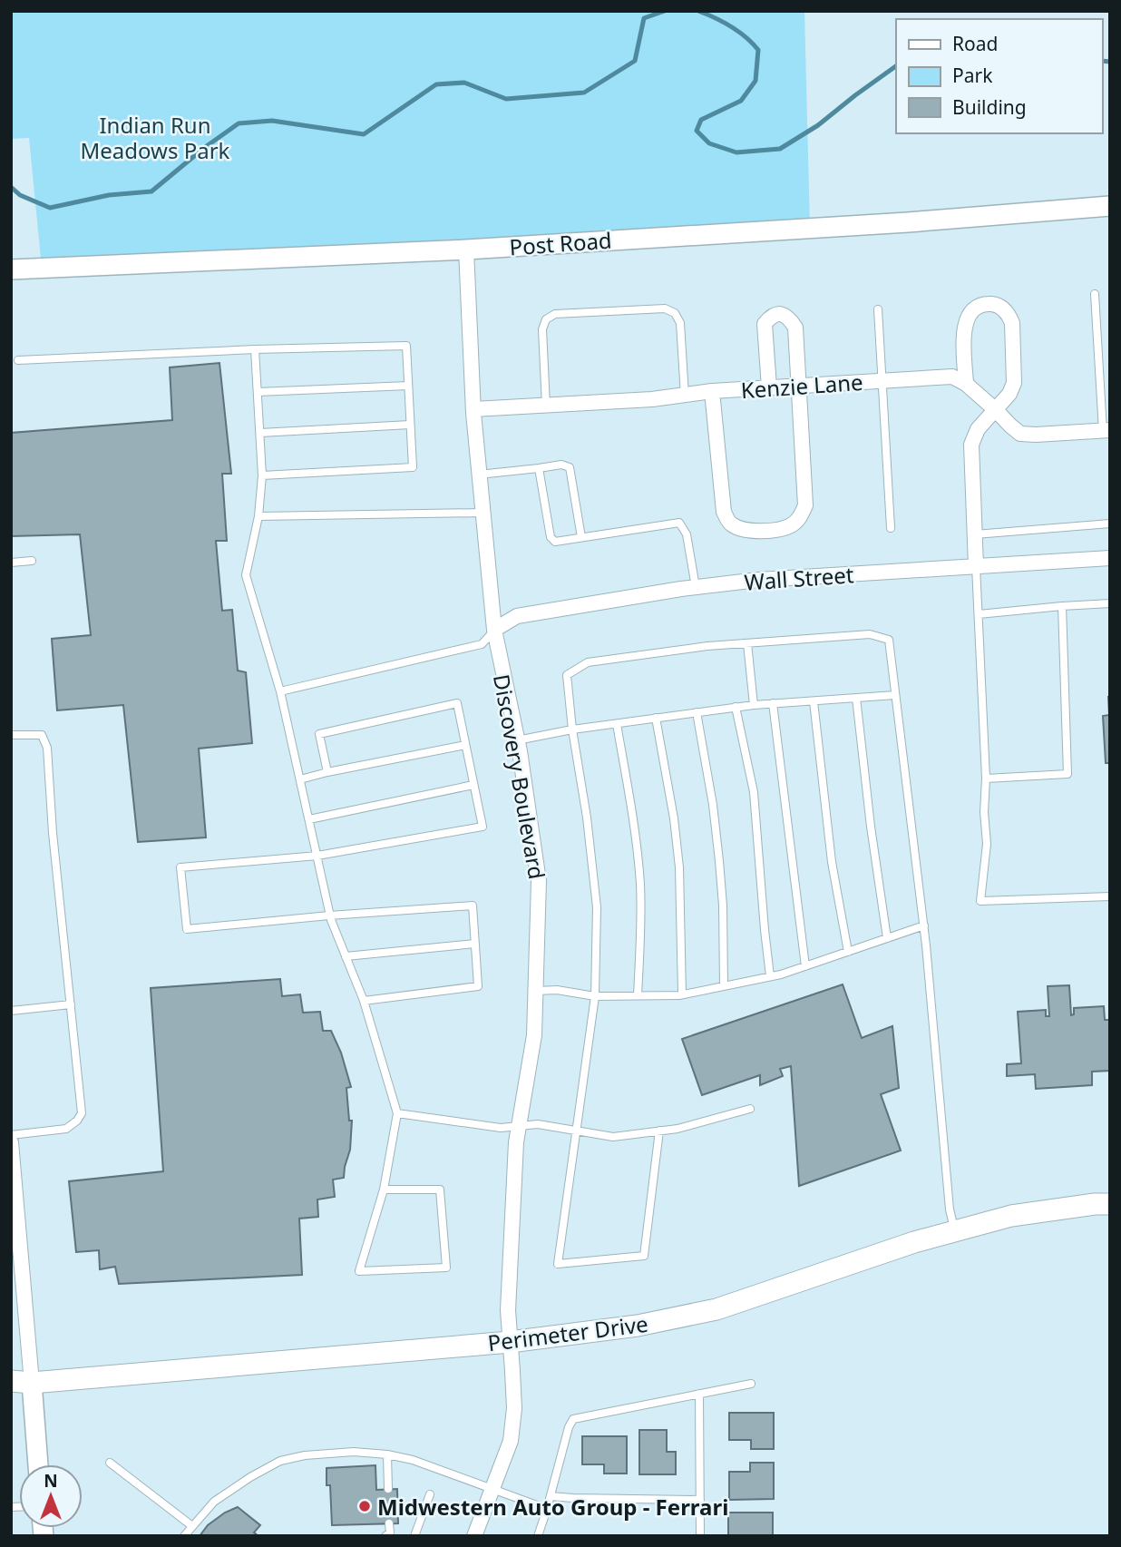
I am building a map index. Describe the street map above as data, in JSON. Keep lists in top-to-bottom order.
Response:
{
  "streets": {
    "main road": ["Perimeter Drive"],
    "street": [
      "Post Road",
      "Kenzie Lane",
      "Wall Street",
      "Discovery Boulevard"
    ]
  },
  "crossings": [
    ["Post Road", "Discovery Boulevard"],
    ["Kenzie Lane", "Discovery Boulevard"],
    ["Wall Street", "Discovery Boulevard"],
    ["Discovery Boulevard", "Perimeter Drive"]
  ],
  "parks": ["Indian Run Meadows Park"],
  "places": ["Midwestern Auto Group - Ferrari"],
  "legend": ["Road", "Park", "Building"],
  "north": "top"
}
